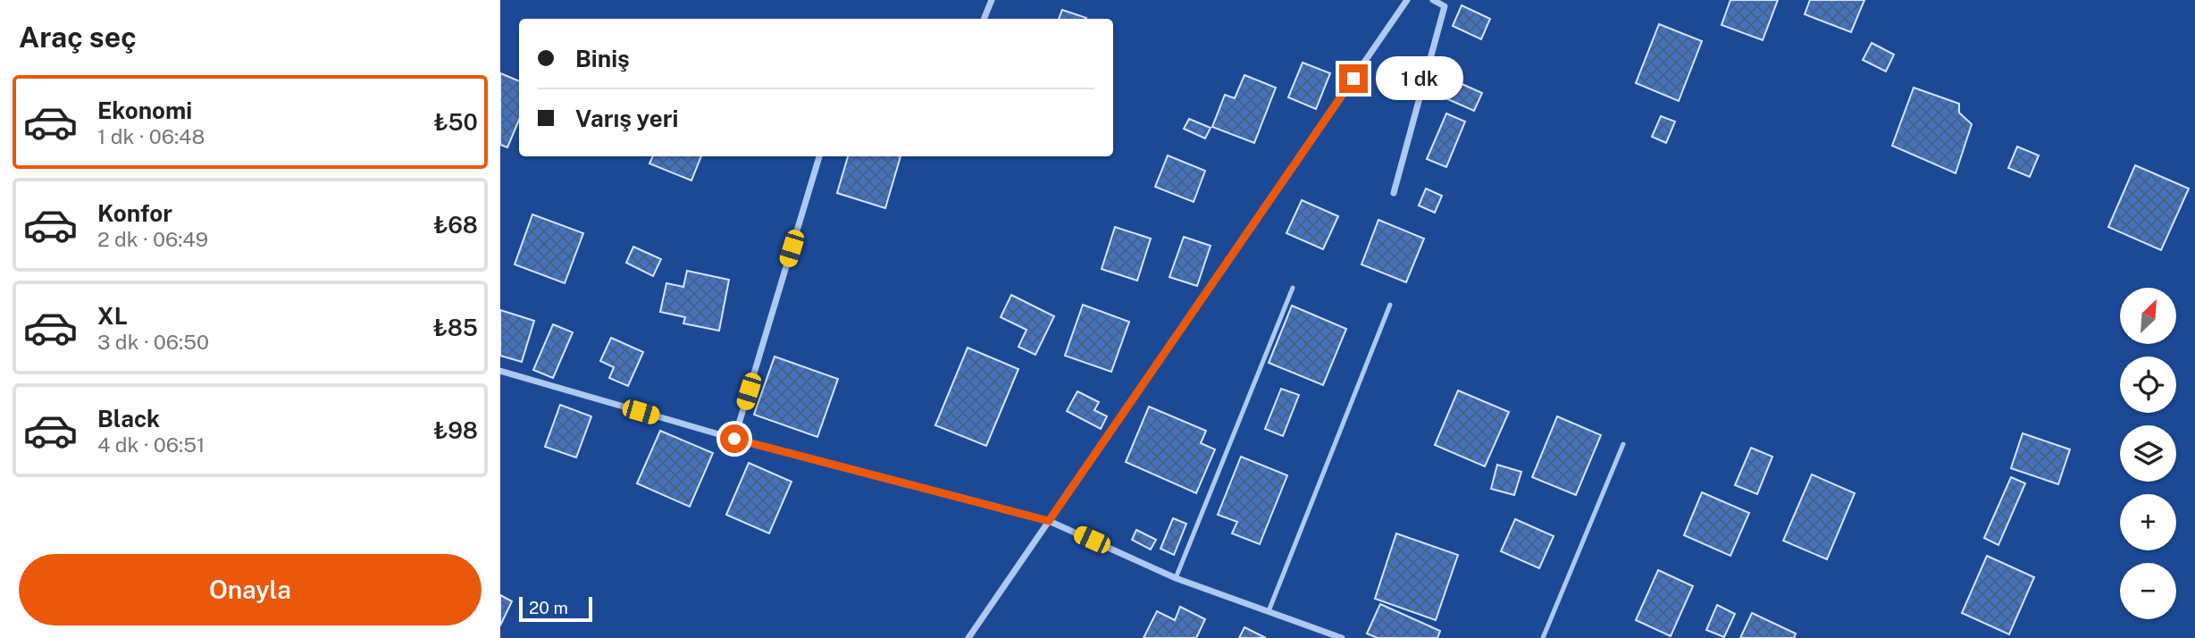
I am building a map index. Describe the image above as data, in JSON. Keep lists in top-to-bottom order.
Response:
{
  "scale_bar": "20 m",
  "north": "top right",
  "page": {
    "heading": "Araç seç",
    "banner": ["Biniş", "Varış yeri"],
    "bubble": "1 dk",
    "list": [
      {
        "name": "Ekonomi",
        "note": "1 dk · 06:48",
        "value": "₺50"
      },
      {
        "name": "Konfor",
        "note": "2 dk · 06:49",
        "value": "₺68"
      },
      {
        "name": "XL",
        "note": "3 dk · 06:50",
        "value": "₺85"
      },
      {
        "name": "Black",
        "note": "4 dk · 06:51",
        "value": "₺98"
      }
    ],
    "map_buttons": ["+", "−"],
    "buttons": "Onayla",
    "scale": "20 m"
  }
}
